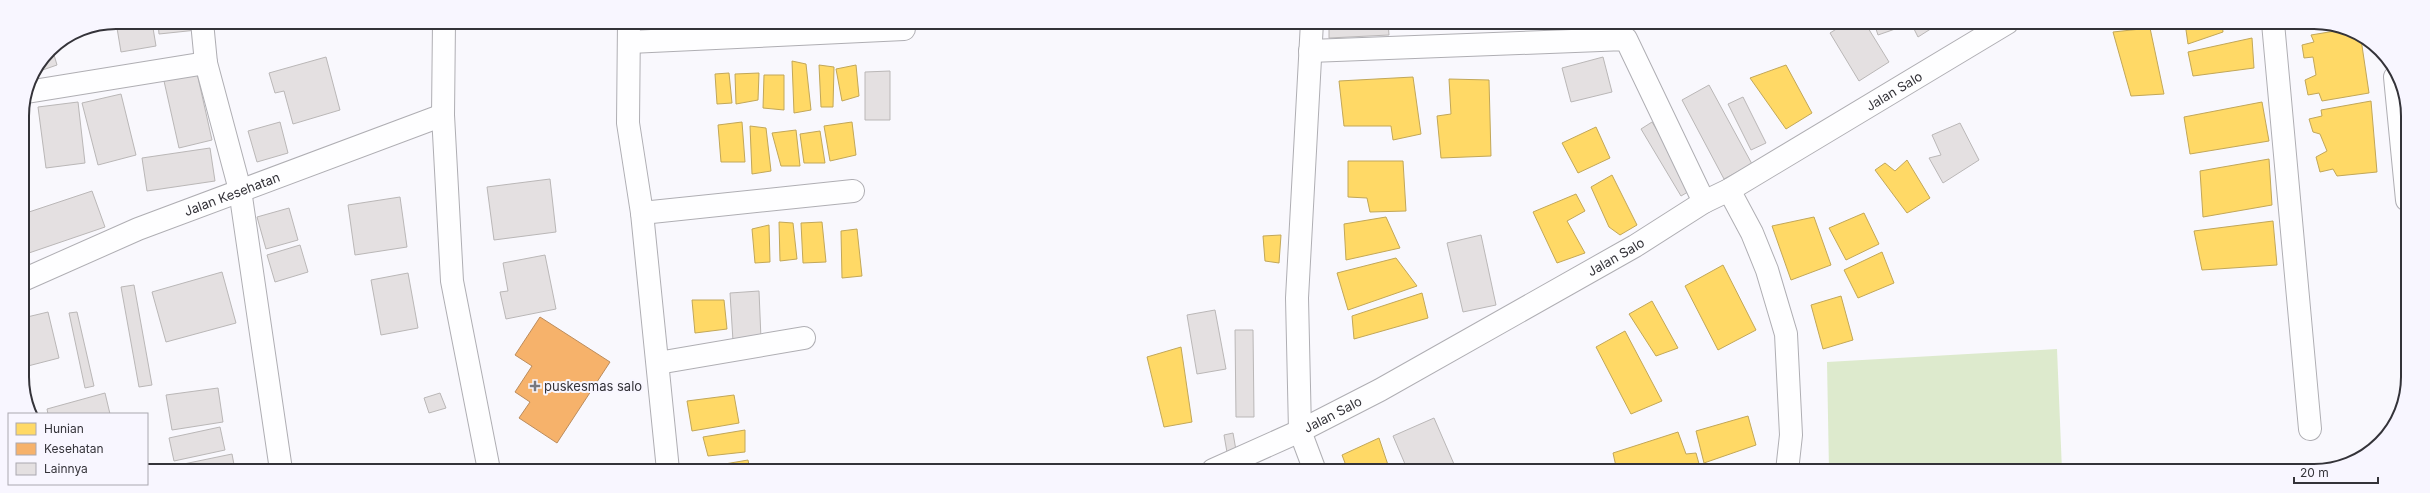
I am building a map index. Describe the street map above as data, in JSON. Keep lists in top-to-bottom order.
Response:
{
  "streets": {
    "street": ["Jalan Salo", "Jalan Kesehatan"]
  },
  "places": {
    "health": ["puskesmas salo"]
  },
  "legend": ["Hunian", "Kesehatan", "Lainnya"],
  "scale_bar": "20 m"
}
